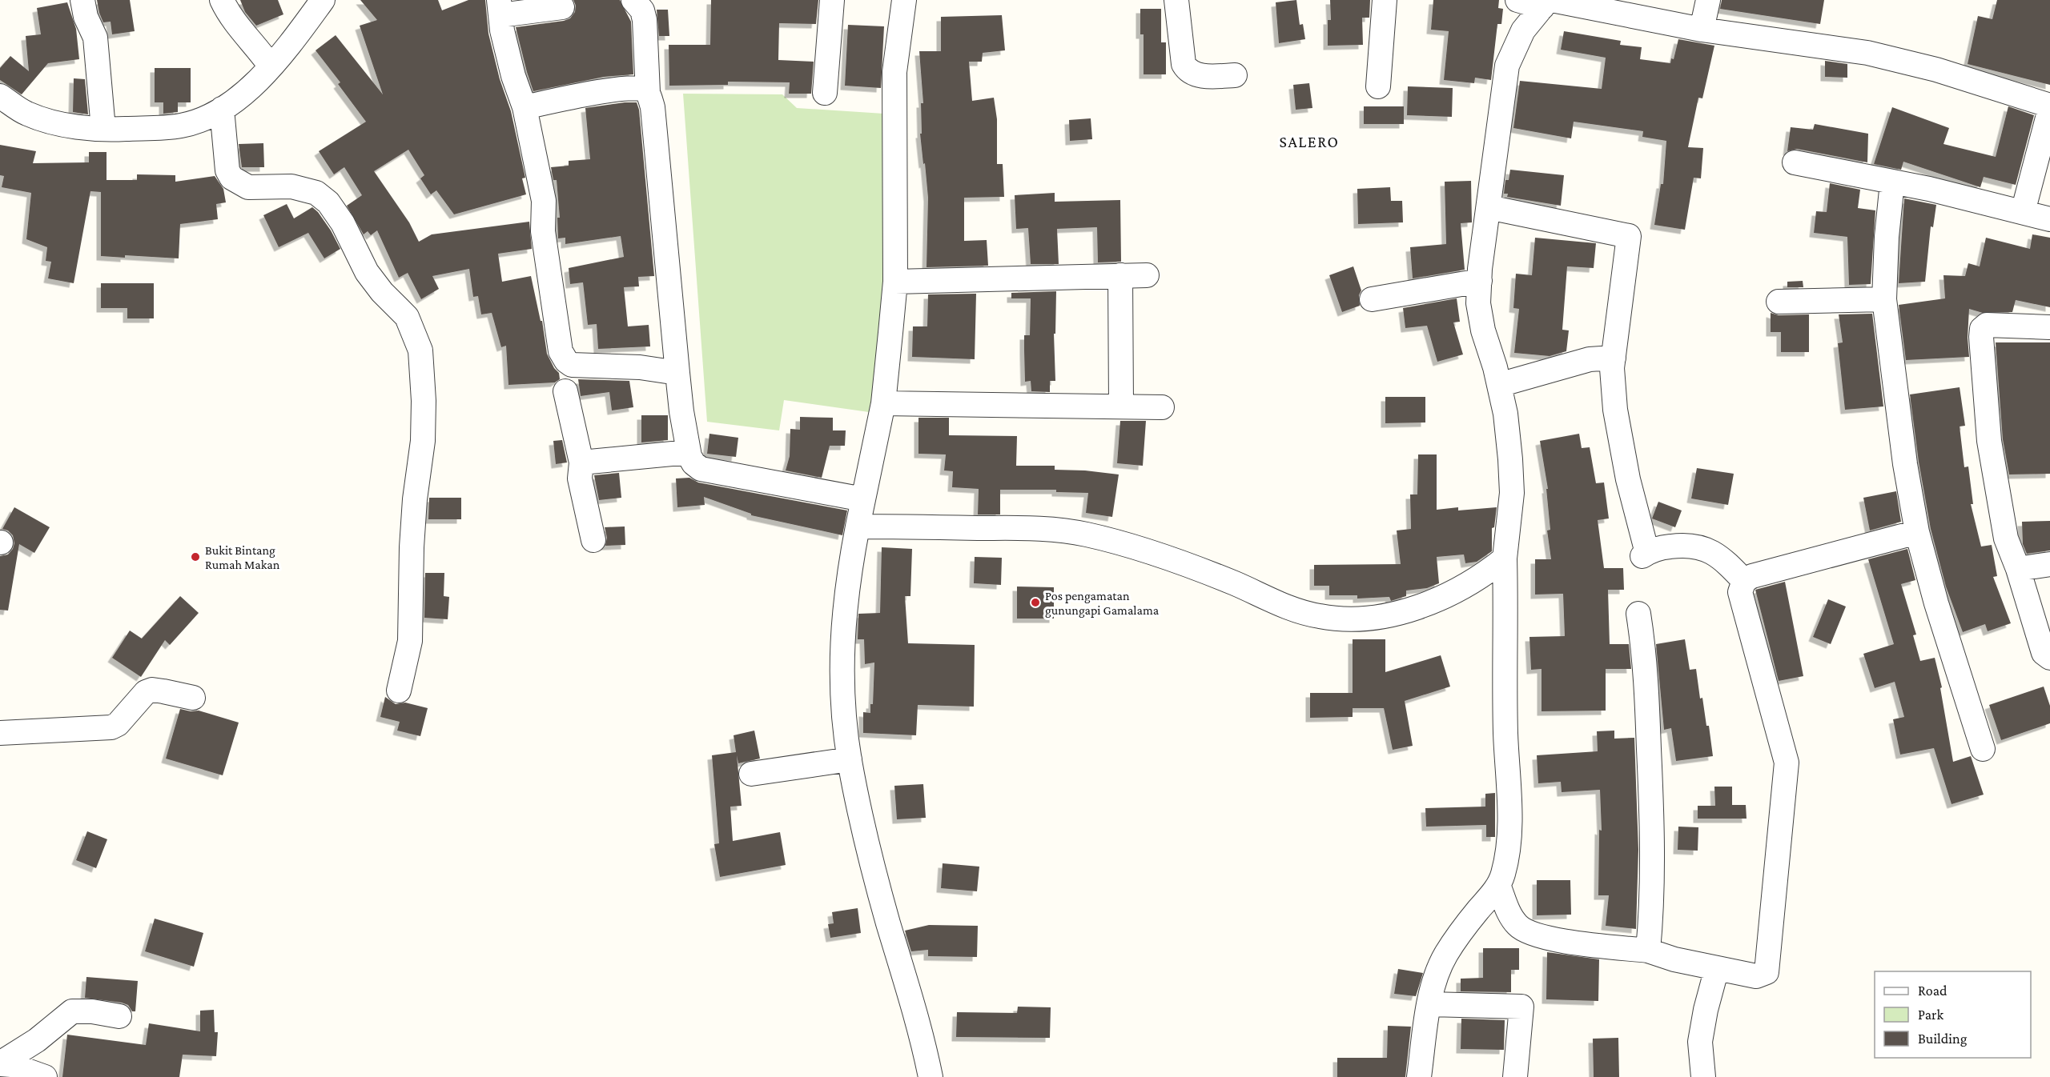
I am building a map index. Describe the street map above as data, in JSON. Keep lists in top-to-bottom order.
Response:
{
  "districts": ["SALERO"],
  "places": ["Bukit Bintang Rumah Makan", "Pos pengamatan gunungapi Gamalama"],
  "legend": ["Road", "Park", "Building"]
}
